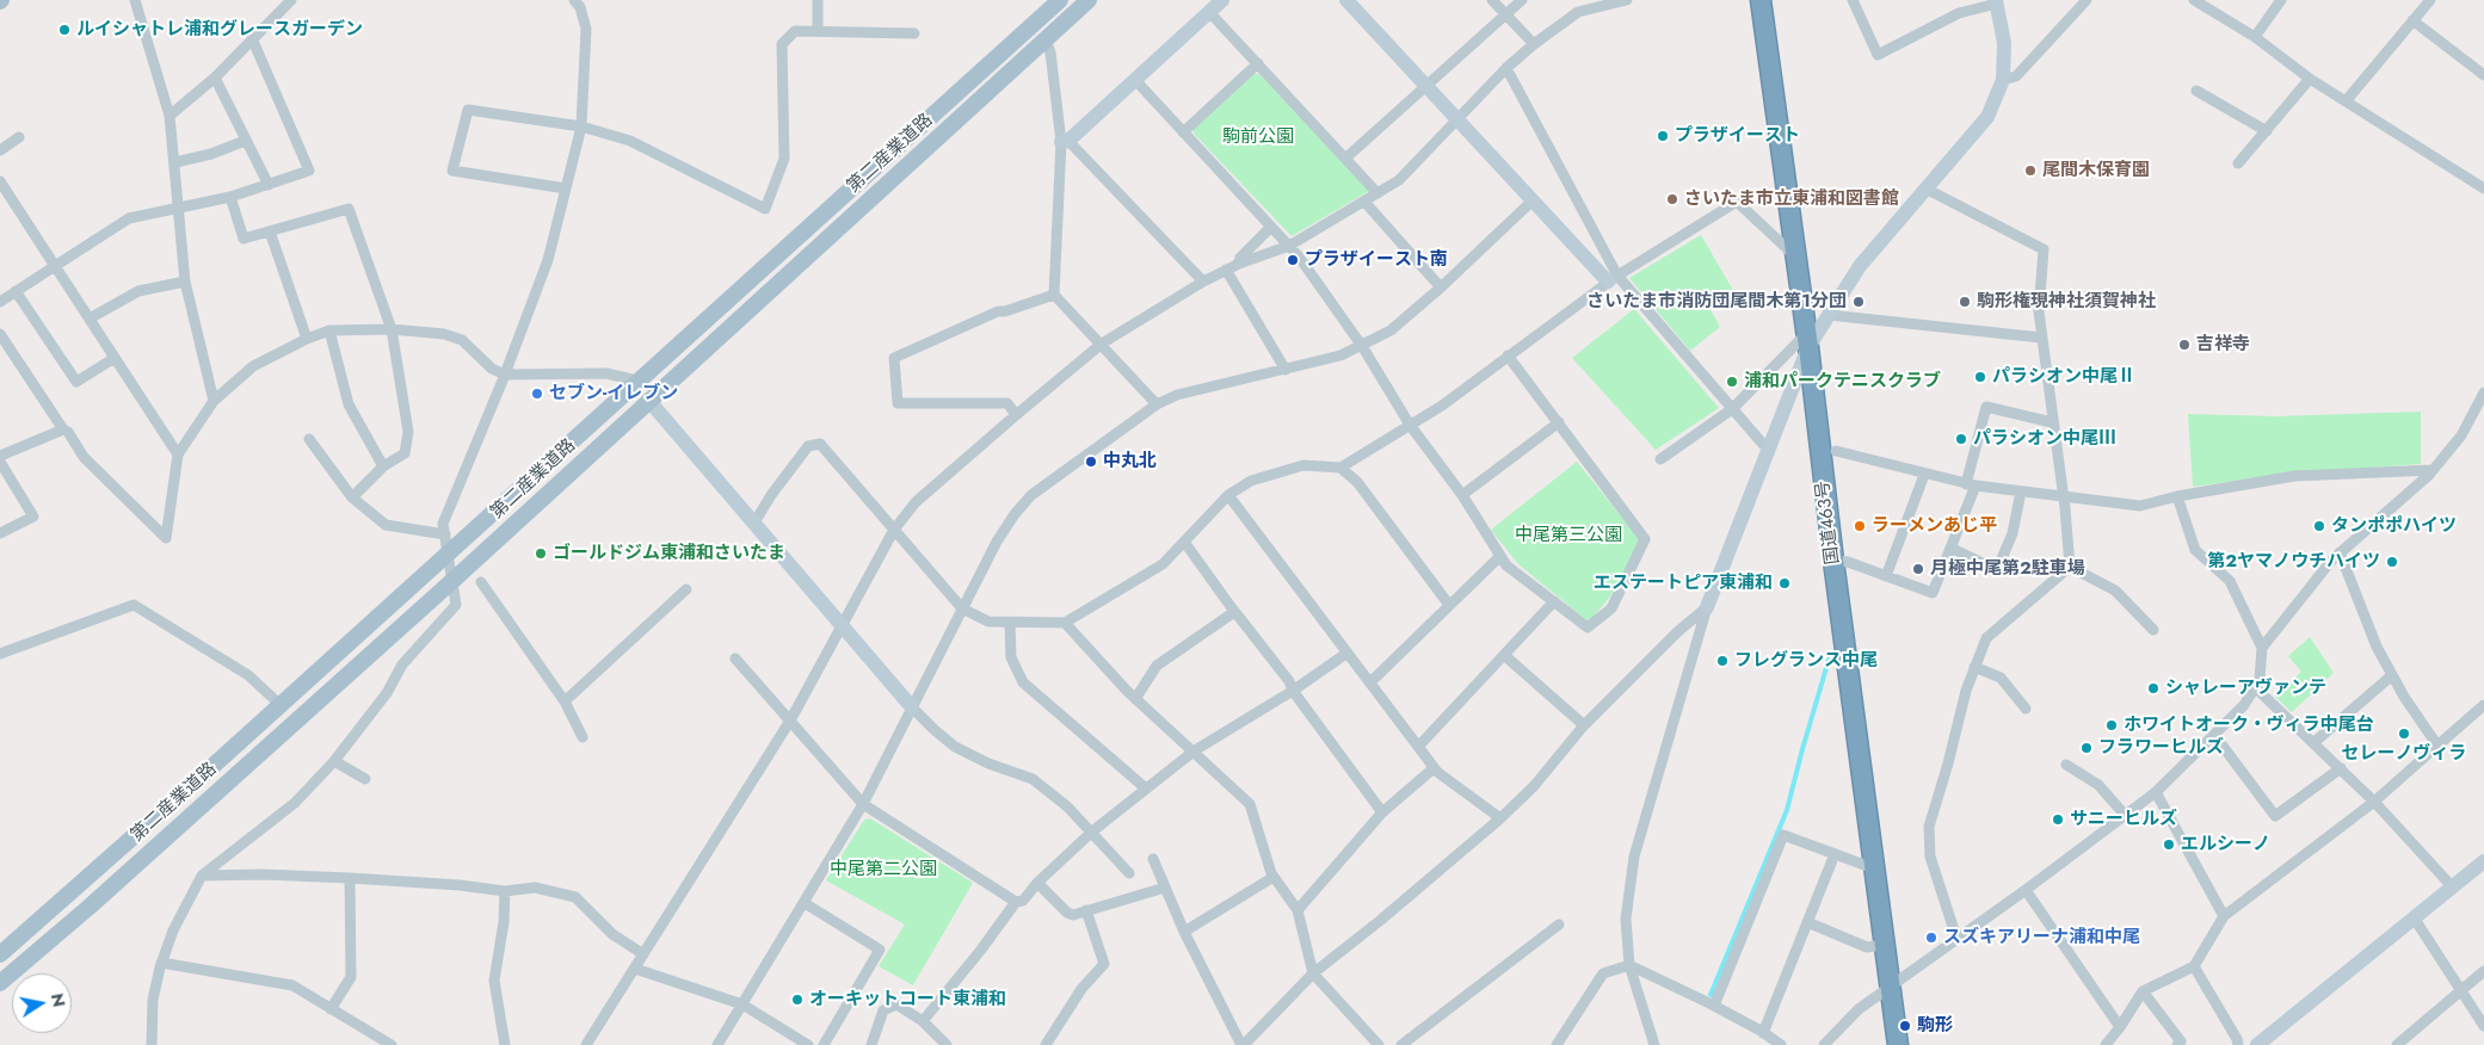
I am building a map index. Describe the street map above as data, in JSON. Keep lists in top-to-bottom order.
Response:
{
  "streets": {
    "highway": ["国道463号"],
    "main road": ["第二産業道路"]
  },
  "parks": ["駒前公園", "中尾第三公園", "中尾第二公園"],
  "places": [
    "ルイシャトレ浦和グレースガーデン",
    "プラザイースト",
    "尾間木保育園",
    "さいたま市立東浦和図書館",
    "プラザイースト南",
    "さいたま市消防団尾間木第1分団",
    "駒形権現神社須賀神社",
    "吉祥寺",
    "パラシオン中尾Ⅱ",
    "浦和パークテニスクラブ",
    "セブン-イレブン",
    "パラシオン中尾Ⅲ",
    "中丸北",
    "ラーメンあじ平",
    "タンポポハイツ",
    "ゴールドジム東浦和さいたま",
    "第2ヤマノウチハイツ",
    "月極中尾第2駐車場",
    "エステートピア東浦和",
    "フレグランス中尾",
    "シャレーアヴァンテ",
    "ホワイトオーク・ヴィラ中尾台",
    "セレーノヴィラ",
    "フラワーヒルズ",
    "サニーヒルズ",
    "エルシーノ",
    "スズキアリーナ浦和中尾",
    "オーキットコート東浦和",
    "駒形"
  ],
  "north": "right"
}
